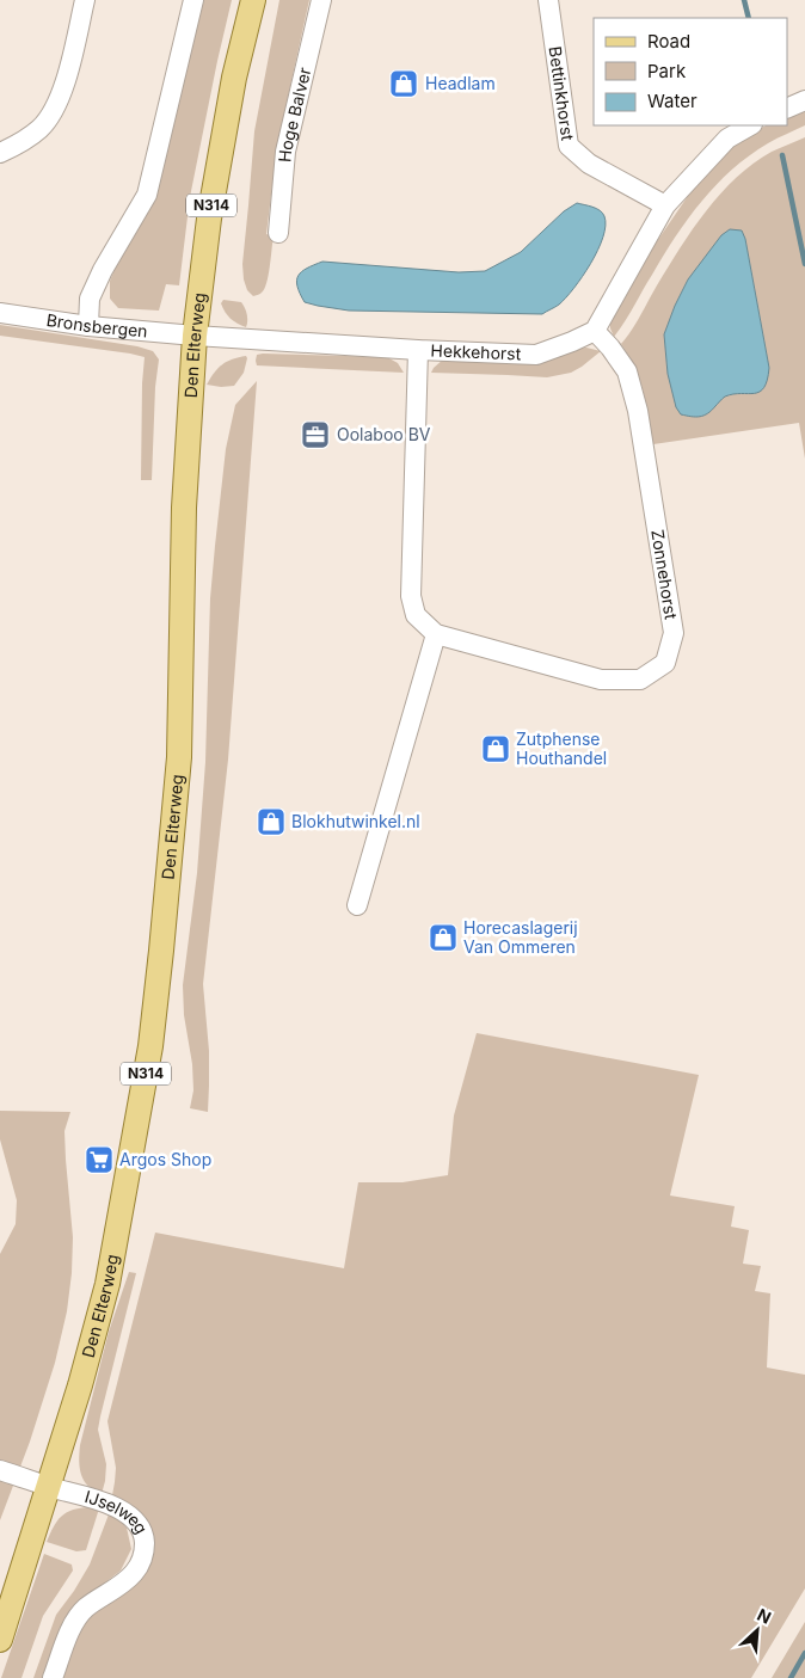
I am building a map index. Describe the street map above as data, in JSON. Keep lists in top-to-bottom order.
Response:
{
  "streets": {
    "main road": ["N314", "Den Elterweg"],
    "street": [
      "Bettinkhorst",
      "Hoge Balver",
      "Bronsbergen",
      "Hekkehorst",
      "Zonnehorst",
      "IJselweg"
    ]
  },
  "crossings": [
    ["Bronsbergen", "Den Elterweg"],
    ["Bronsbergen", "Hekkehorst"],
    ["Den Elterweg", "Hekkehorst"],
    ["Den Elterweg", "IJselweg"],
    ["Hekkehorst", "Zonnehorst"]
  ],
  "places": {
    "shop": [
      "Headlam",
      "Zutphense Houthandel",
      "Blokhutwinkel.nl",
      "Horecaslagerij Van Ommeren"
    ],
    "office": ["Oolaboo BV"],
    "supermarket": ["Argos Shop"]
  },
  "legend": ["Road", "Park", "Water"],
  "north": "top right"
}
